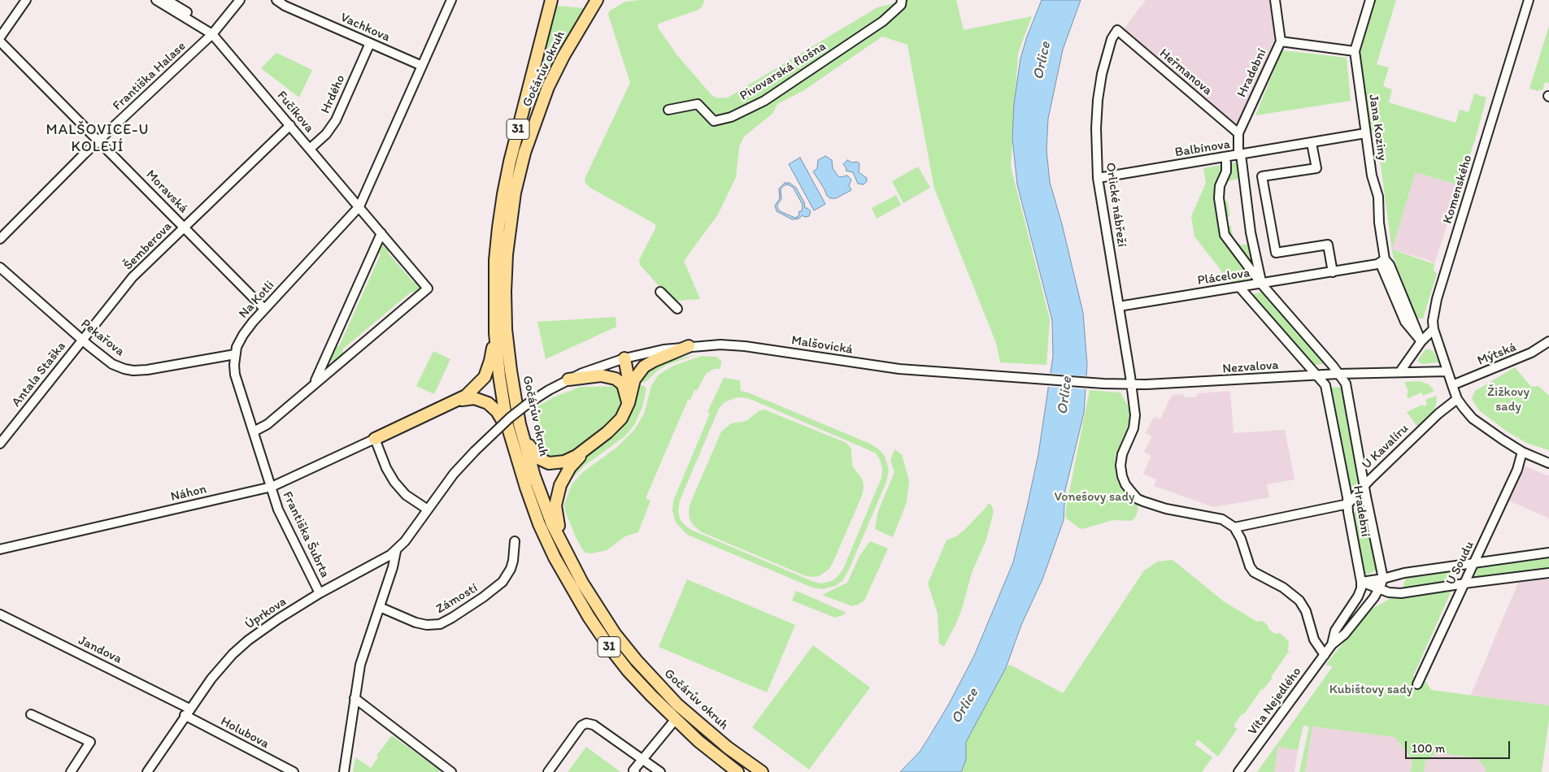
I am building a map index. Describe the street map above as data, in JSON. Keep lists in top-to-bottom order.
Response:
{
  "streets": {
    "main road": ["Gočárův okruh", "31"],
    "street": [
      "Vachkova",
      "Pivovarská flošna",
      "Heřmanova",
      "Hradební",
      "Františka Halase",
      "Hrdého",
      "Fučíkova",
      "Jana Koziny",
      "Balbínova",
      "Komenského",
      "Moravská",
      "Orlické nábřeží",
      "Šemberova",
      "Plácelova",
      "Na Kotli",
      "Pekařova",
      "Malšovická",
      "Mýtská",
      "Nezvalova",
      "Antala Staška",
      "U Kavalíru",
      "Náhon",
      "Františka Šubrta",
      "U Soudu",
      "Zámostí",
      "Úprkova",
      "Jandova",
      "Víta Nejedlého",
      "Holubova"
    ]
  },
  "crossings": [
    ["Vachkova", "Hrdého"],
    ["Vachkova", "Na Kotli"],
    ["Heřmanova", "Hradební"],
    ["Heřmanova", "Orlické nábřeží"],
    ["Hradební", "Balbínova"],
    ["Hradební", "Plácelova"],
    ["Hradební", "Nezvalova"],
    ["Hradební", "U Kavalíru"],
    ["Hradební", "Víta Nejedlého"],
    ["Františka Halase", "Fučíkova"],
    ["Františka Halase", "Moravská"],
    ["Hrdého", "Fučíkova"],
    ["Fučíkova", "Šemberova"],
    ["Fučíkova", "Na Kotli"],
    ["Jana Koziny", "Balbínova"],
    ["Jana Koziny", "Plácelova"],
    ["Balbínova", "Orlické nábřeží"],
    ["Komenského", "Mýtská"],
    ["Komenského", "Nezvalova"],
    ["Komenského", "U Kavalíru"],
    ["Komenského", "U Soudu"],
    ["Moravská", "Šemberova"],
    ["Moravská", "Na Kotli"],
    ["Orlické nábřeží", "Plácelova"],
    ["Orlické nábřeží", "Nezvalova"],
    ["Šemberova", "Pekařova"],
    ["Šemberova", "Antala Staška"],
    ["Na Kotli", "Pekařova"],
    ["Na Kotli", "Náhon"],
    ["Na Kotli", "Františka Šubrta"],
    ["Pekařova", "Antala Staška"],
    ["Malšovická", "Nezvalova"],
    ["Malšovická", "Úprkova"],
    ["Náhon", "Františka Šubrta"],
    ["Františka Šubrta", "Úprkova"],
    ["Úprkova", "Jandova"],
    ["Úprkova", "Holubova"],
    ["Jandova", "Holubova"]
  ],
  "districts": ["MALŠOVICE-U KOLEJÍ"],
  "water": ["Orlice"],
  "parks": ["Žižkovy sady", "Vonešovy sady", "Kubištovy sady"],
  "scale_bar": "100 m"
}
